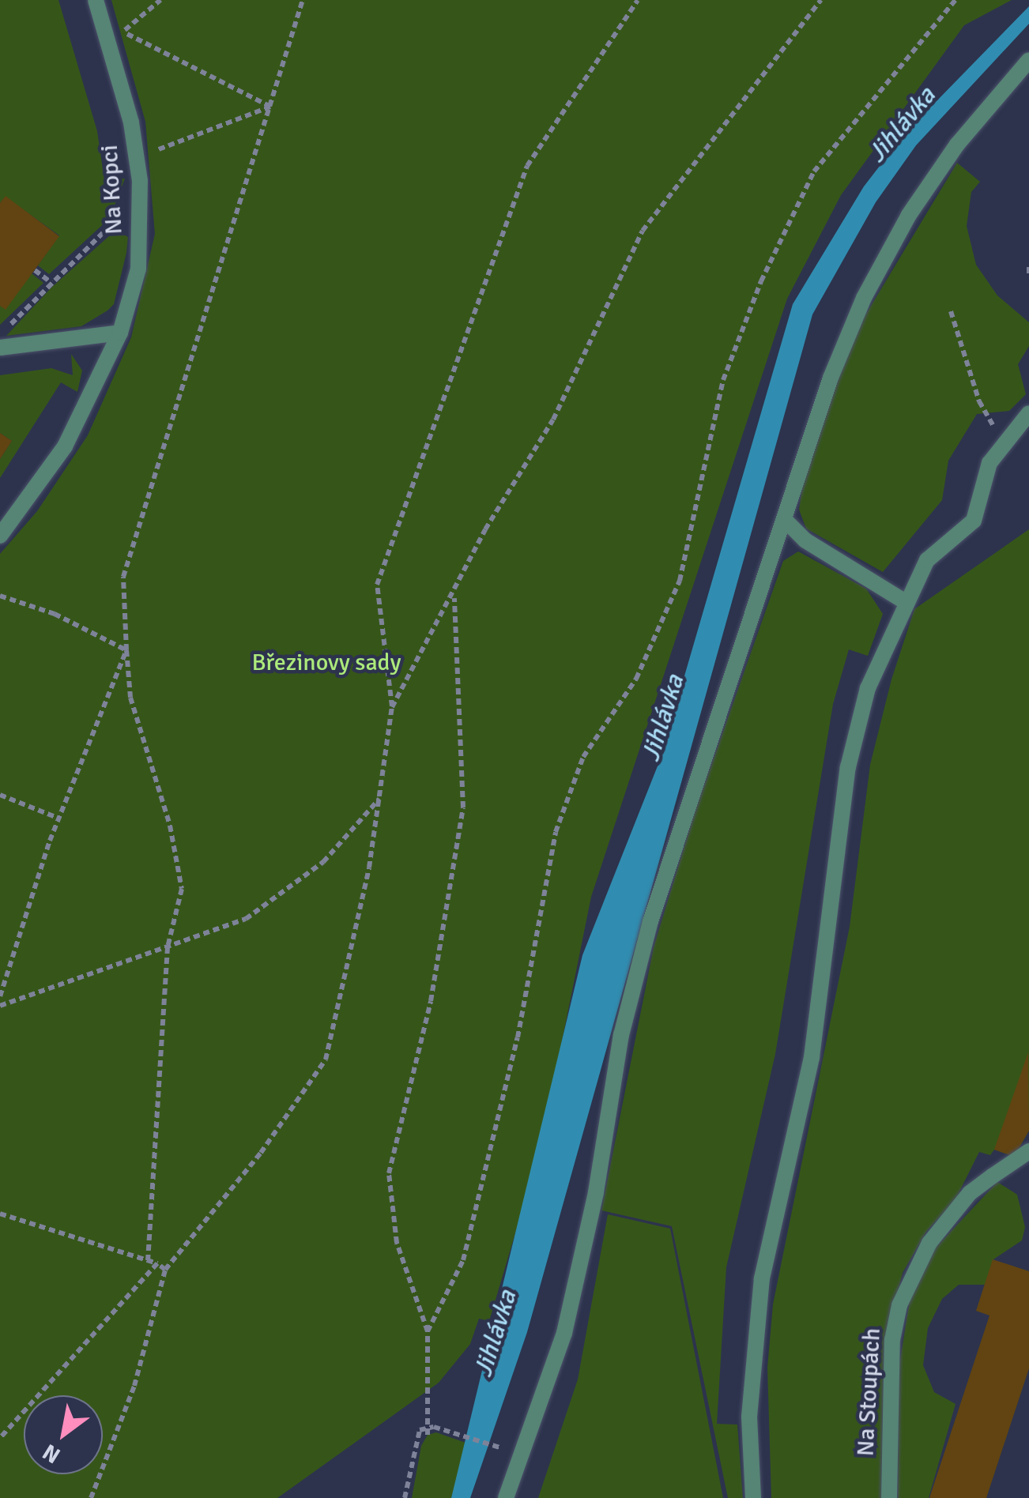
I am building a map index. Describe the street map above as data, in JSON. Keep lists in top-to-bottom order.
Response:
{
  "streets": {
    "street": ["Na Kopci", "Na Stoupách"]
  },
  "water": ["Jihlávka"],
  "parks": ["Březinovy sady"],
  "north": "bottom left"
}
